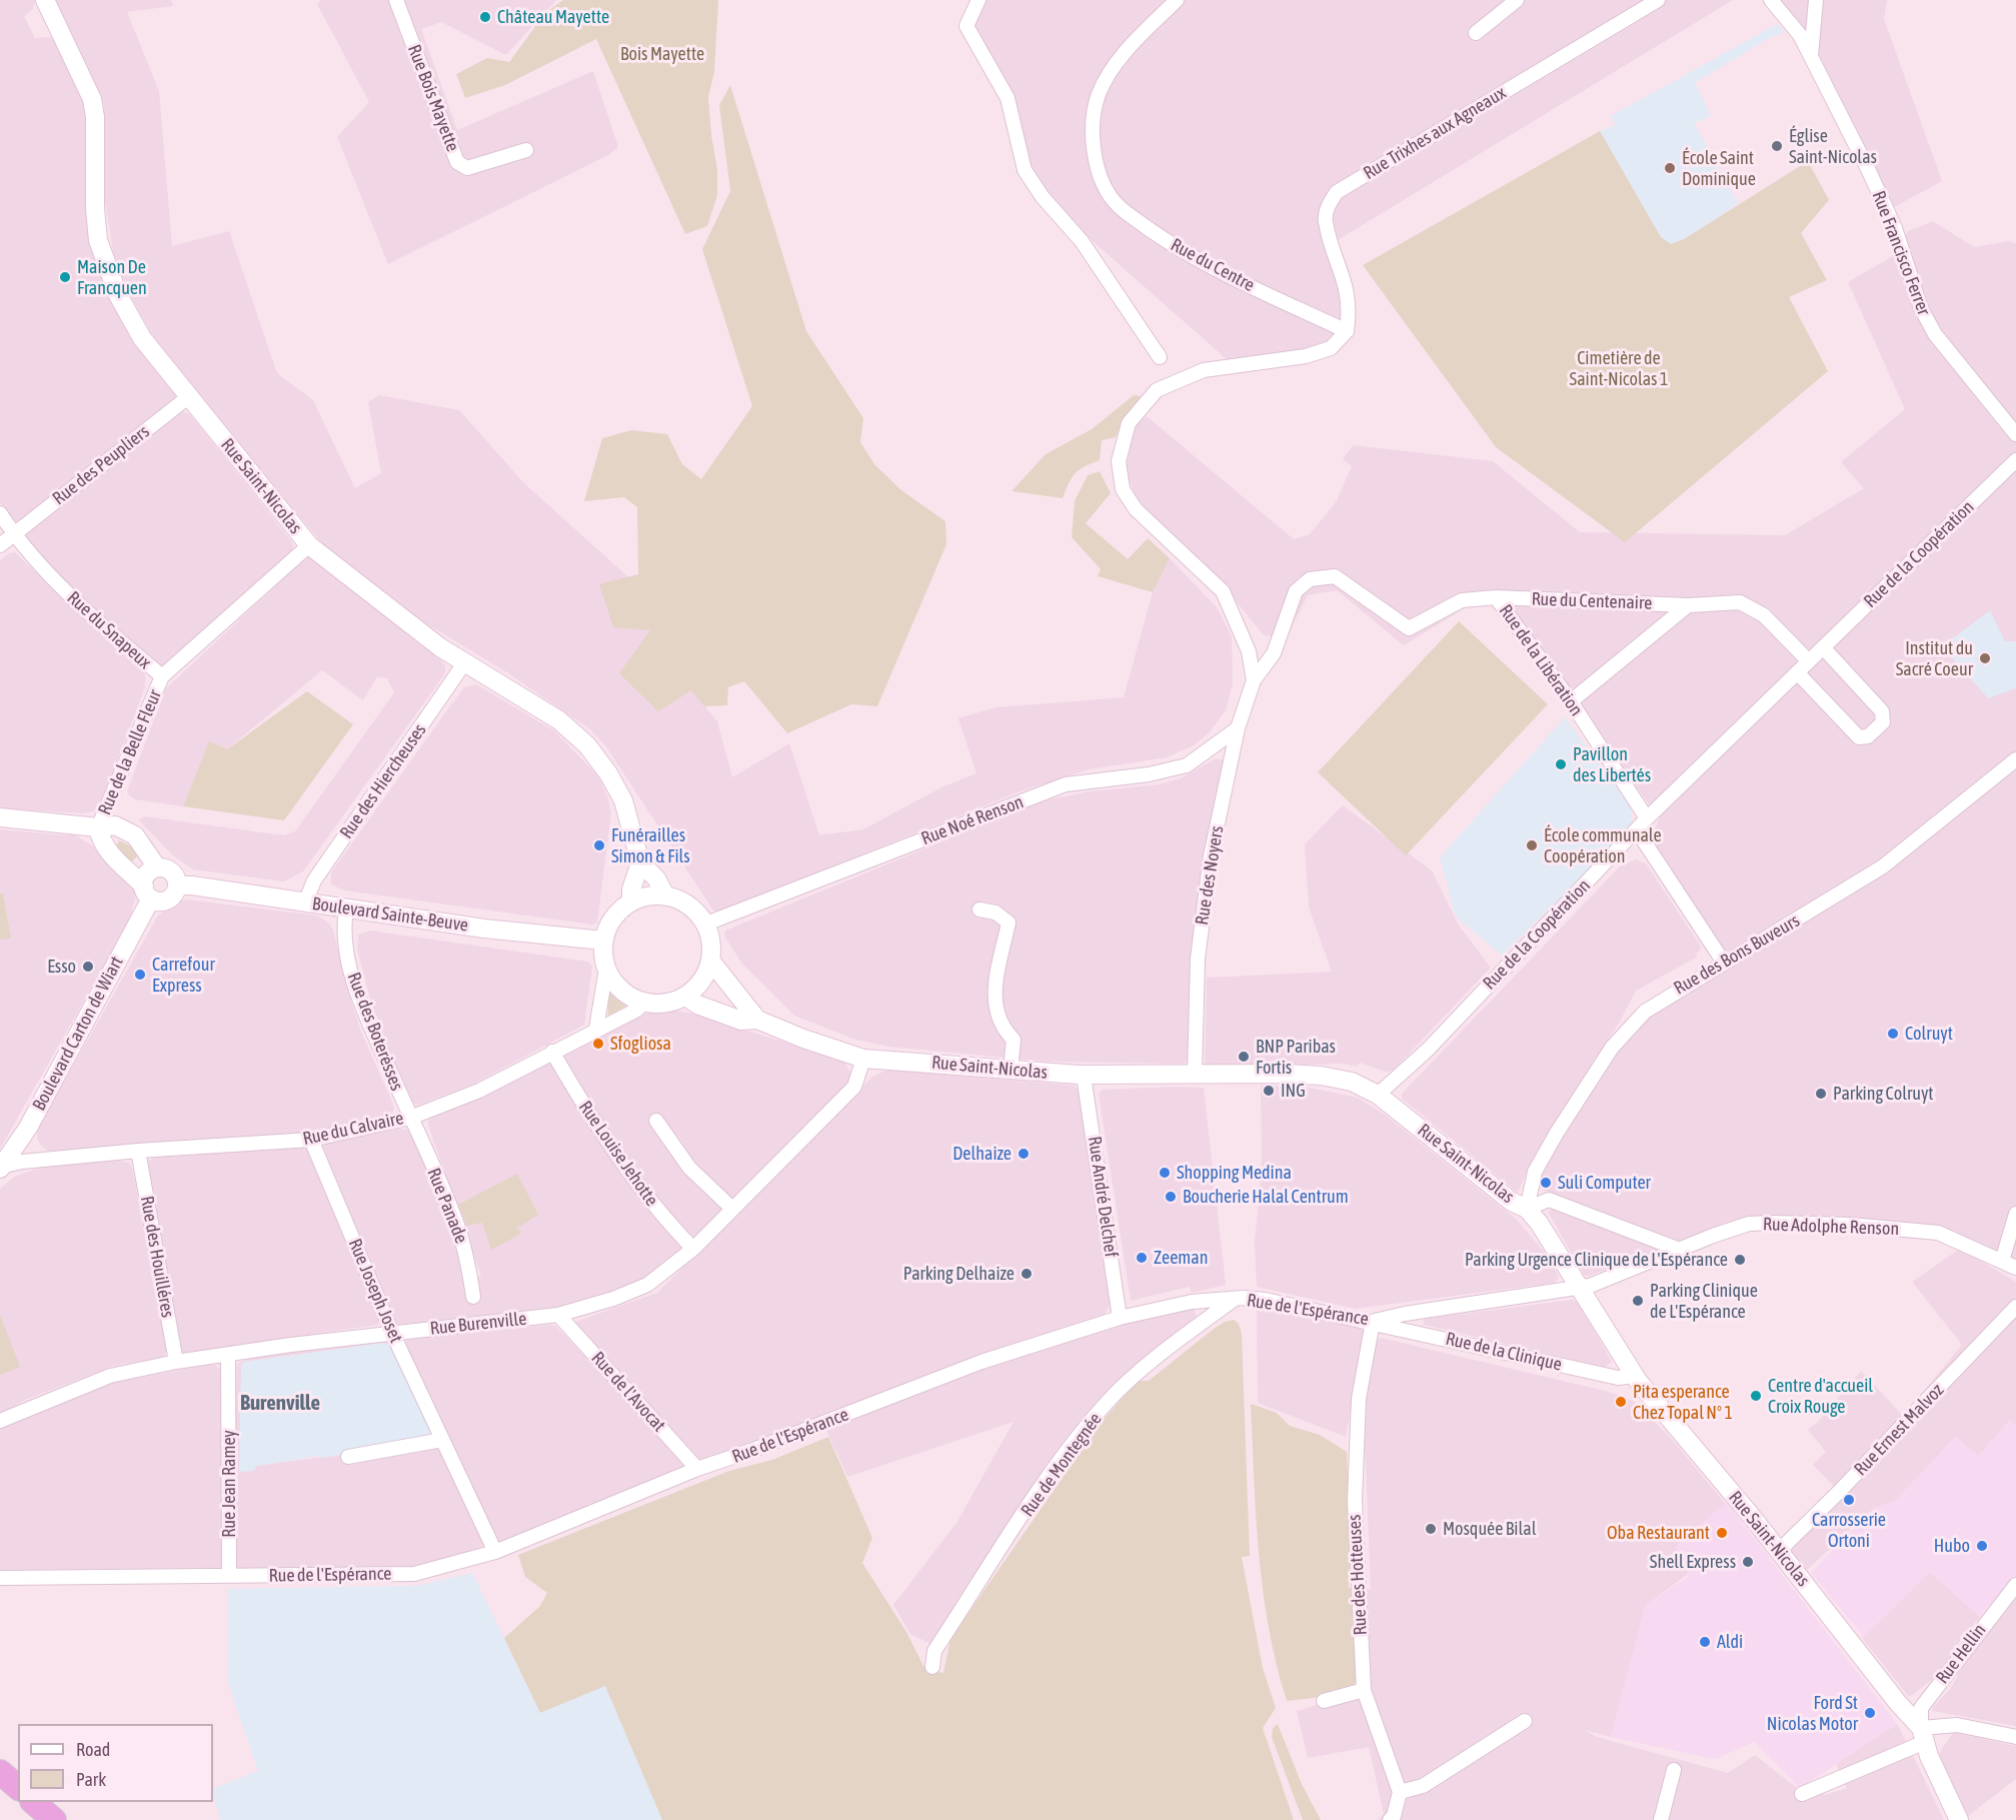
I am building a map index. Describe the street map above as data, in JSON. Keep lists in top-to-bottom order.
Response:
{
  "streets": {
    "street": [
      "Rue Bois Mayette",
      "Rue Trixhes aux Agneaux",
      "Rue Francisco Ferrer",
      "Rue du Centre",
      "Rue des Peupliers",
      "Rue Saint-Nicolas",
      "Rue de la Coopération",
      "Rue du Centenaire",
      "Rue du Snapeux",
      "Rue de la Libération",
      "Rue de la Belle Fleur",
      "Rue des Hiercheuses",
      "Rue Noé Renson",
      "Rue des Noyers",
      "Boulevard Sainte-Beuve",
      "Rue des Bons Buveurs",
      "Rue des Boterèsses",
      "Boulevard Carton de Wiart",
      "Rue du Calvaire",
      "Rue Louise Jehotte",
      "Rue André Delchef",
      "Rue Panade",
      "Rue Adolphe Renson",
      "Rue des Houilléres",
      "Rue Joseph Joset",
      "Rue de l'Espérance",
      "Rue Burenville",
      "Rue de la Clinique",
      "Rue de l'Avocat",
      "Rue Ernest Malvoz",
      "Rue de Montegnée",
      "Rue Jean Ramey",
      "Rue des Hotteuses",
      "Rue Hellin"
    ]
  },
  "crossings": [
    ["Rue Trixhes aux Agneaux", "Rue du Centre"],
    ["Rue des Peupliers", "Rue Saint-Nicolas"],
    ["Rue des Peupliers", "Rue du Snapeux"],
    ["Rue Saint-Nicolas", "Rue de la Coopération"],
    ["Rue Saint-Nicolas", "Rue du Snapeux"],
    ["Rue Saint-Nicolas", "Rue des Hiercheuses"],
    ["Rue Saint-Nicolas", "Rue Noé Renson"],
    ["Rue Saint-Nicolas", "Rue des Noyers"],
    ["Rue Saint-Nicolas", "Boulevard Sainte-Beuve"],
    ["Rue Saint-Nicolas", "Rue des Bons Buveurs"],
    ["Rue Saint-Nicolas", "Rue du Calvaire"],
    ["Rue Saint-Nicolas", "Rue André Delchef"],
    ["Rue Saint-Nicolas", "Rue Adolphe Renson"],
    ["Rue Saint-Nicolas", "Rue de l'Espérance"],
    ["Rue Saint-Nicolas", "Rue Burenville"],
    ["Rue Saint-Nicolas", "Rue de la Clinique"],
    ["Rue Saint-Nicolas", "Rue Ernest Malvoz"],
    ["Rue Saint-Nicolas", "Rue Hellin"],
    ["Rue de la Coopération", "Rue du Centenaire"],
    ["Rue de la Coopération", "Rue de la Libération"],
    ["Rue du Centenaire", "Rue de la Libération"],
    ["Rue du Snapeux", "Rue de la Belle Fleur"],
    ["Rue de la Libération", "Rue des Noyers"],
    ["Rue des Hiercheuses", "Boulevard Sainte-Beuve"],
    ["Rue Noé Renson", "Rue des Noyers"],
    ["Rue Noé Renson", "Boulevard Sainte-Beuve"],
    ["Rue Noé Renson", "Rue du Calvaire"],
    ["Boulevard Sainte-Beuve", "Rue des Boterèsses"],
    ["Boulevard Sainte-Beuve", "Boulevard Carton de Wiart"],
    ["Boulevard Sainte-Beuve", "Rue du Calvaire"],
    ["Rue des Boterèsses", "Rue du Calvaire"],
    ["Rue des Boterèsses", "Rue Panade"],
    ["Boulevard Carton de Wiart", "Rue du Calvaire"],
    ["Rue du Calvaire", "Rue Louise Jehotte"],
    ["Rue du Calvaire", "Rue Panade"],
    ["Rue du Calvaire", "Rue des Houilléres"],
    ["Rue du Calvaire", "Rue Joseph Joset"],
    ["Rue Louise Jehotte", "Rue Burenville"],
    ["Rue André Delchef", "Rue de l'Espérance"],
    ["Rue Adolphe Renson", "Rue de l'Espérance"],
    ["Rue des Houilléres", "Rue Burenville"],
    ["Rue Joseph Joset", "Rue de l'Espérance"],
    ["Rue Joseph Joset", "Rue Burenville"],
    ["Rue de l'Espérance", "Rue de la Clinique"],
    ["Rue de l'Espérance", "Rue de l'Avocat"],
    ["Rue de l'Espérance", "Rue de Montegnée"],
    ["Rue de l'Espérance", "Rue Jean Ramey"],
    ["Rue de l'Espérance", "Rue des Hotteuses"],
    ["Rue Burenville", "Rue de l'Avocat"],
    ["Rue Burenville", "Rue Jean Ramey"],
    ["Rue de la Clinique", "Rue des Hotteuses"]
  ],
  "districts": ["Burenville"],
  "parks": ["Bois Mayette", "Cimetière de Saint-Nicolas 1"],
  "places": [
    "Château Mayette",
    "Église Saint-Nicolas",
    "École Saint Dominique",
    "Maison De Francquen",
    "Institut du Sacré Coeur",
    "Pavillon des Libertés",
    "Funérailles Simon & Fils",
    "École communale Coopération",
    "Esso",
    "Carrefour Express",
    "Colruyt",
    "Sfogliosa",
    "BNP Paribas Fortis",
    "ING",
    "Parking Colruyt",
    "Delhaize",
    "Shopping Medina",
    "Suli Computer",
    "Boucherie Halal Centrum",
    "Zeeman",
    "Parking Urgence Clinique de L'Espérance",
    "Parking Delhaize",
    "Parking Clinique de L'Espérance",
    "Centre d'accueil Croix Rouge",
    "Pita esperance Chez Topal N° 1",
    "Carrosserie Ortoni",
    "Mosquée Bilal",
    "Oba Restaurant",
    "Hubo",
    "Shell Express",
    "Aldi",
    "Ford St Nicolas Motor"
  ],
  "legend": ["Road", "Park"]
}
